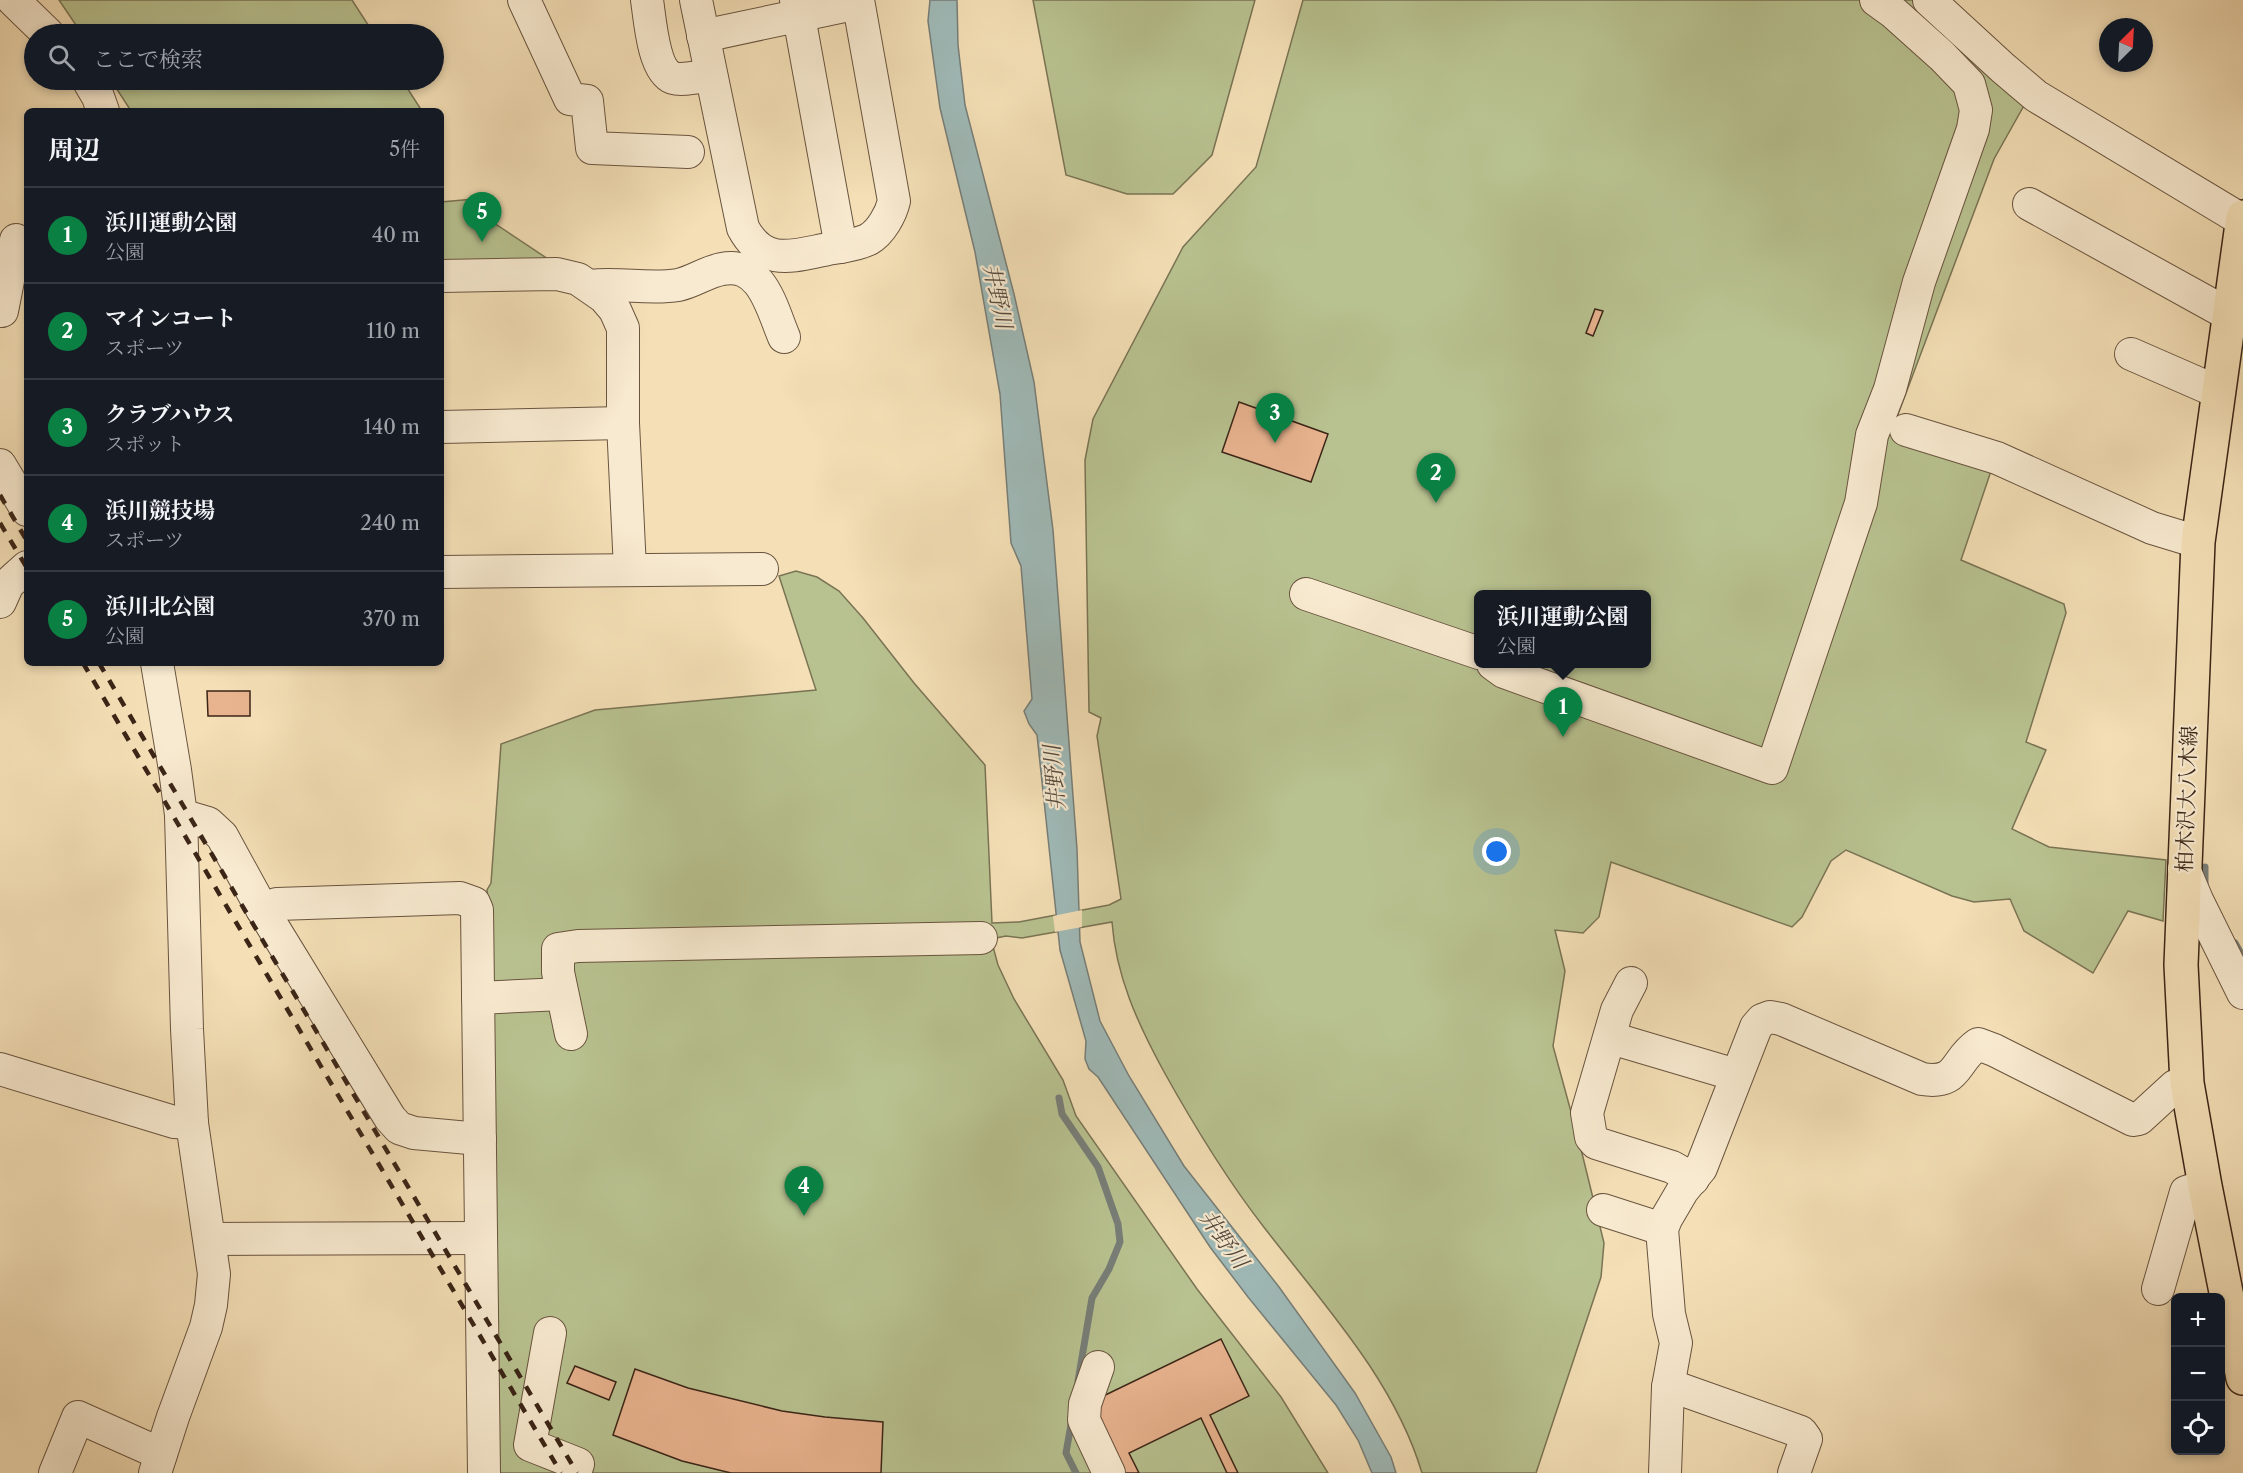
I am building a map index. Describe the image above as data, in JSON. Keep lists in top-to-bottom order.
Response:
{
  "streets": {
    "main road": ["柏木沢大八木線"]
  },
  "water": ["井野川"],
  "north": "top right",
  "page": {
    "search": "ここで検索",
    "heading": ["周辺", "5件"],
    "list": [
      {
        "mark": "1",
        "name": "浜川運動公園",
        "note": "公園",
        "value": "40 m"
      },
      {
        "mark": "2",
        "name": "マインコート",
        "note": "スポーツ",
        "value": "110 m"
      },
      {
        "mark": "3",
        "name": "クラブハウス",
        "note": "スポット",
        "value": "140 m"
      },
      {
        "mark": "4",
        "name": "浜川競技場",
        "note": "スポーツ",
        "value": "240 m"
      },
      {
        "mark": "5",
        "name": "浜川北公園",
        "note": "公園",
        "value": "370 m"
      }
    ],
    "pins": [
      "5",
      "3",
      "2",
      "1",
      "4"
    ],
    "popup": ["浜川運動公園", "公園"],
    "map_buttons": ["+", "−"]
  }
}
